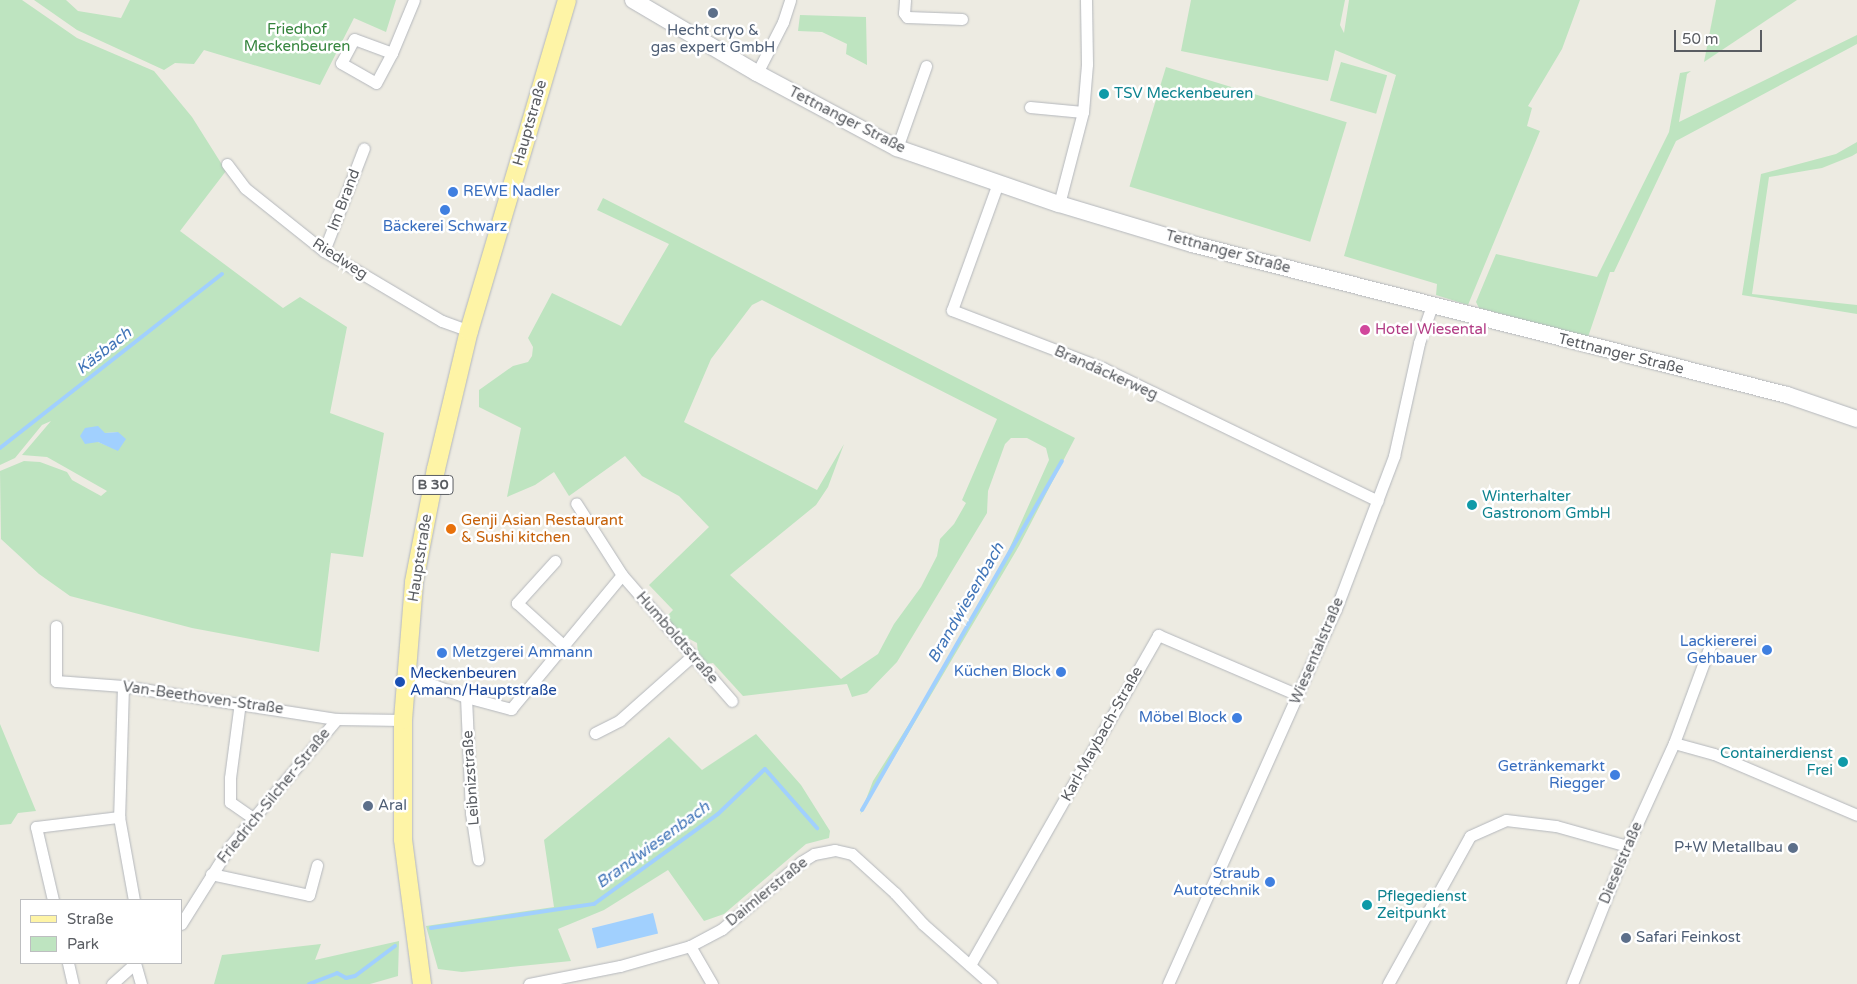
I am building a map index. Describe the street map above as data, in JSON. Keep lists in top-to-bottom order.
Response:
{
  "streets": {
    "main road": ["Tettnanger Straße", "Hauptstraße", "B 30"],
    "street": [
      "Im Brand",
      "Riedweg",
      "Brandäckerweg",
      "Humboldtstraße",
      "Wiesentalstraße",
      "Van-Beethoven-Straße",
      "Karl-Maybach-Straße",
      "Leibnizstraße",
      "Friedrich-Silcher-Straße",
      "Dieselstraße",
      "Daimlerstraße"
    ]
  },
  "crossings": [
    ["Tettnanger Straße", "Brandäckerweg"],
    ["Tettnanger Straße", "Wiesentalstraße"],
    ["Hauptstraße", "Riedweg"],
    ["Hauptstraße", "Van-Beethoven-Straße"],
    ["Im Brand", "Riedweg"],
    ["Brandäckerweg", "Wiesentalstraße"],
    ["Wiesentalstraße", "Karl-Maybach-Straße"],
    ["Van-Beethoven-Straße", "Friedrich-Silcher-Straße"],
    ["Karl-Maybach-Straße", "Daimlerstraße"]
  ],
  "water": ["Käsbach", "Brandwiesenbach"],
  "parks": ["Friedhof Meckenbeuren"],
  "places": [
    "Hecht cryo & gas expert GmbH",
    "TSV Meckenbeuren",
    "REWE Nadler",
    "Bäckerei Schwarz",
    "Hotel Wiesental",
    "Winterhalter Gastronom GmbH",
    "Genji Asian Restaurant & Sushi kitchen",
    "Lackiererei Gehbauer",
    "Metzgerei Ammann",
    "Küchen Block",
    "Meckenbeuren Amann/Hauptstraße",
    "Möbel Block",
    "Containerdienst Frei",
    "Getränkemarkt Riegger",
    "Aral",
    "P+W Metallbau",
    "Straub Autotechnik",
    "Pflegedienst Zeitpunkt",
    "Safari Feinkost"
  ],
  "legend": ["Straße", "Park"],
  "scale_bar": "50 m"
}
